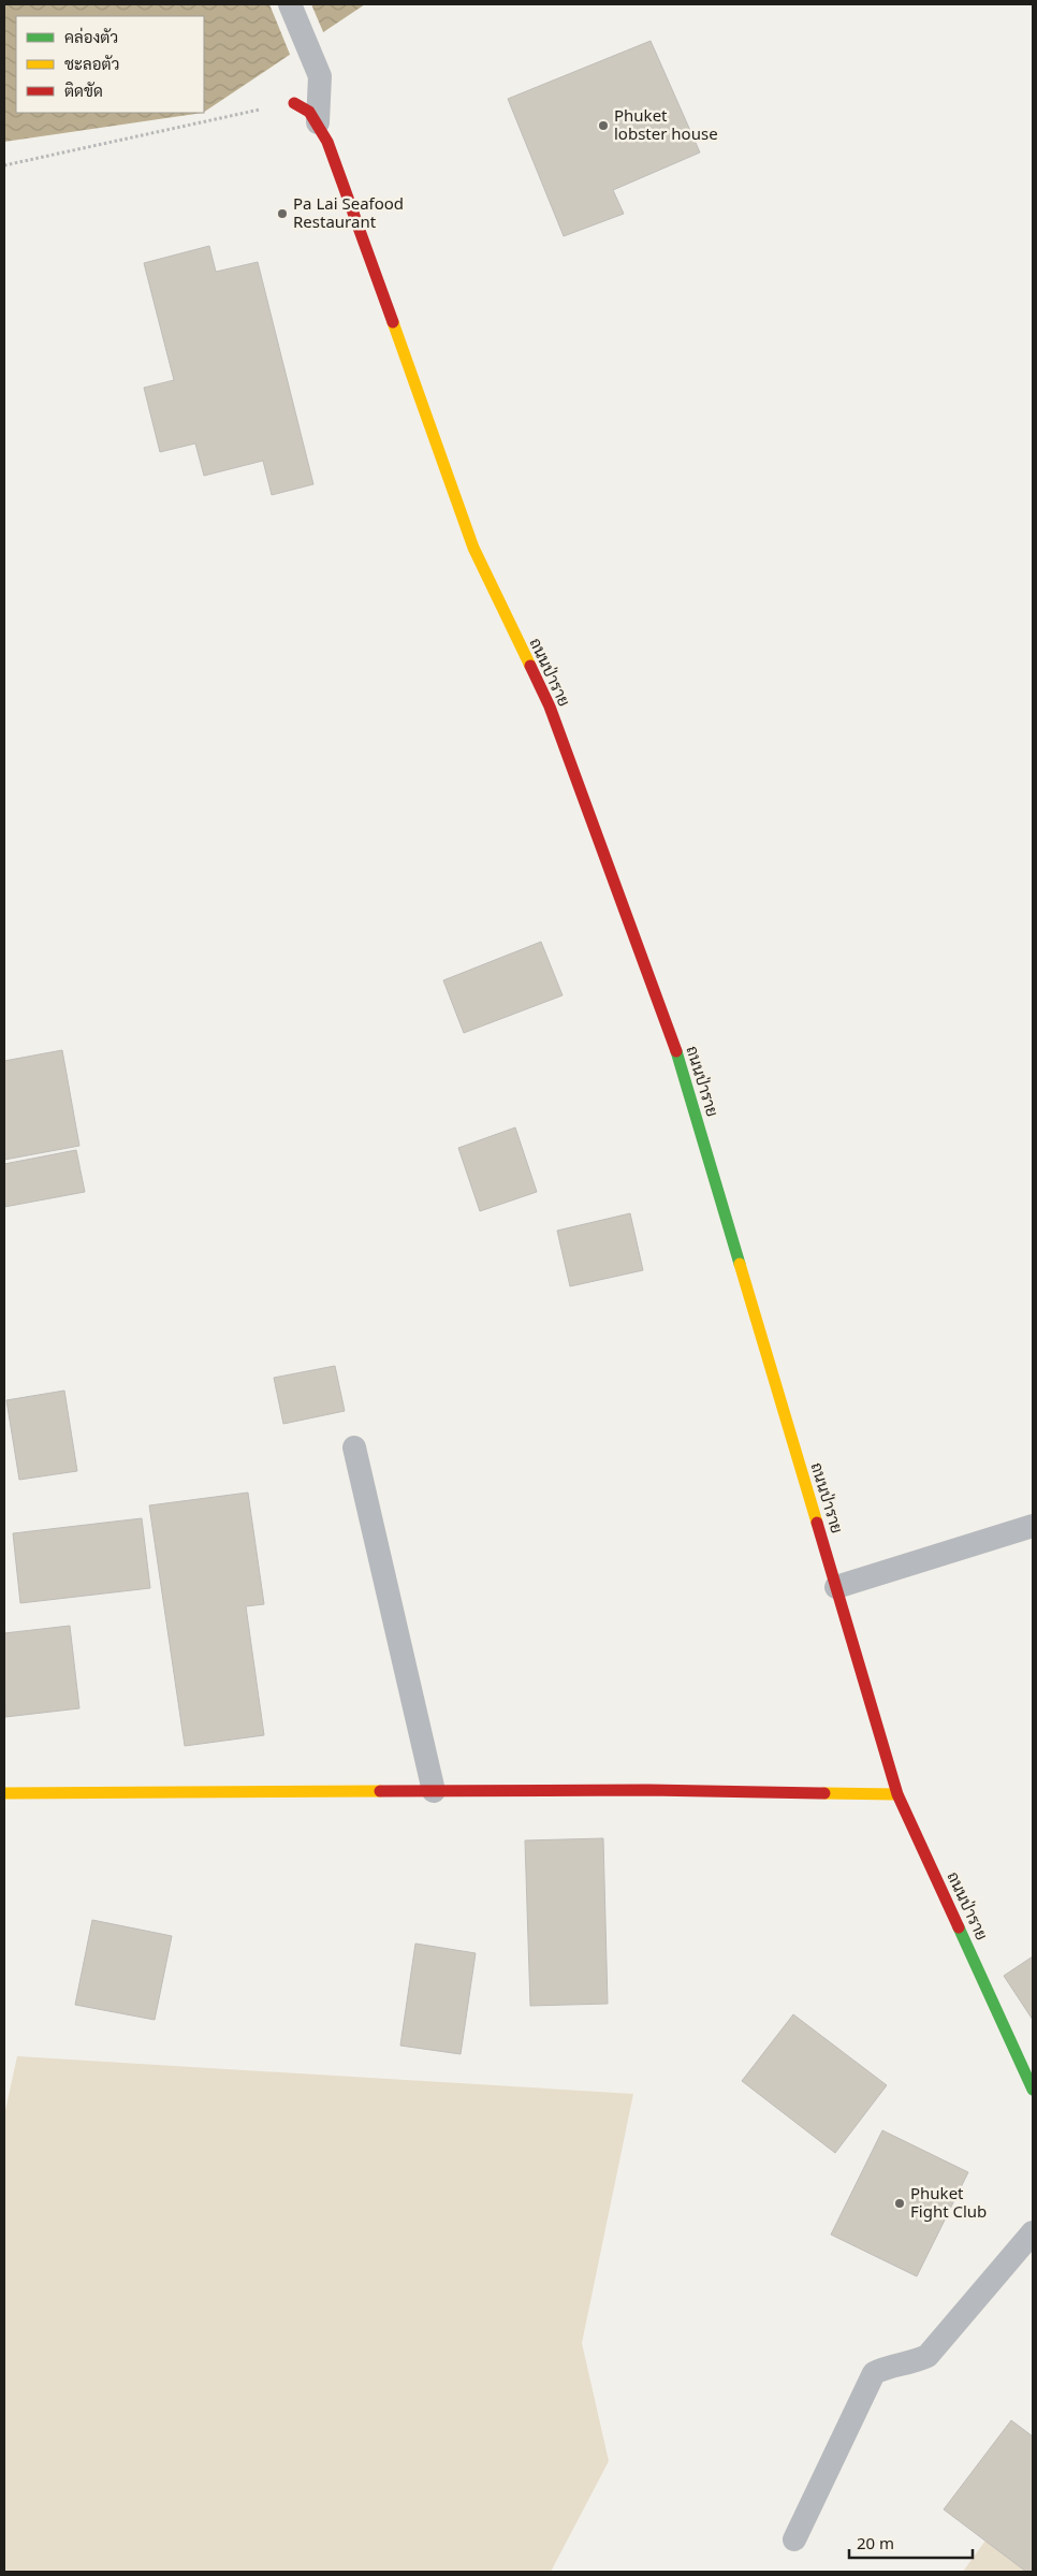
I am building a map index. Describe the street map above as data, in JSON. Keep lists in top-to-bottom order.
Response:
{
  "streets": {
    "street": ["ถนนป่าราย"]
  },
  "places": ["Phuket lobster house", "Pa Lai Seafood Restaurant", "Phuket Fight Club"],
  "legend": ["คล่องตัว", "ชะลอตัว", "ติดขัด"],
  "scale_bar": "20 m"
}
